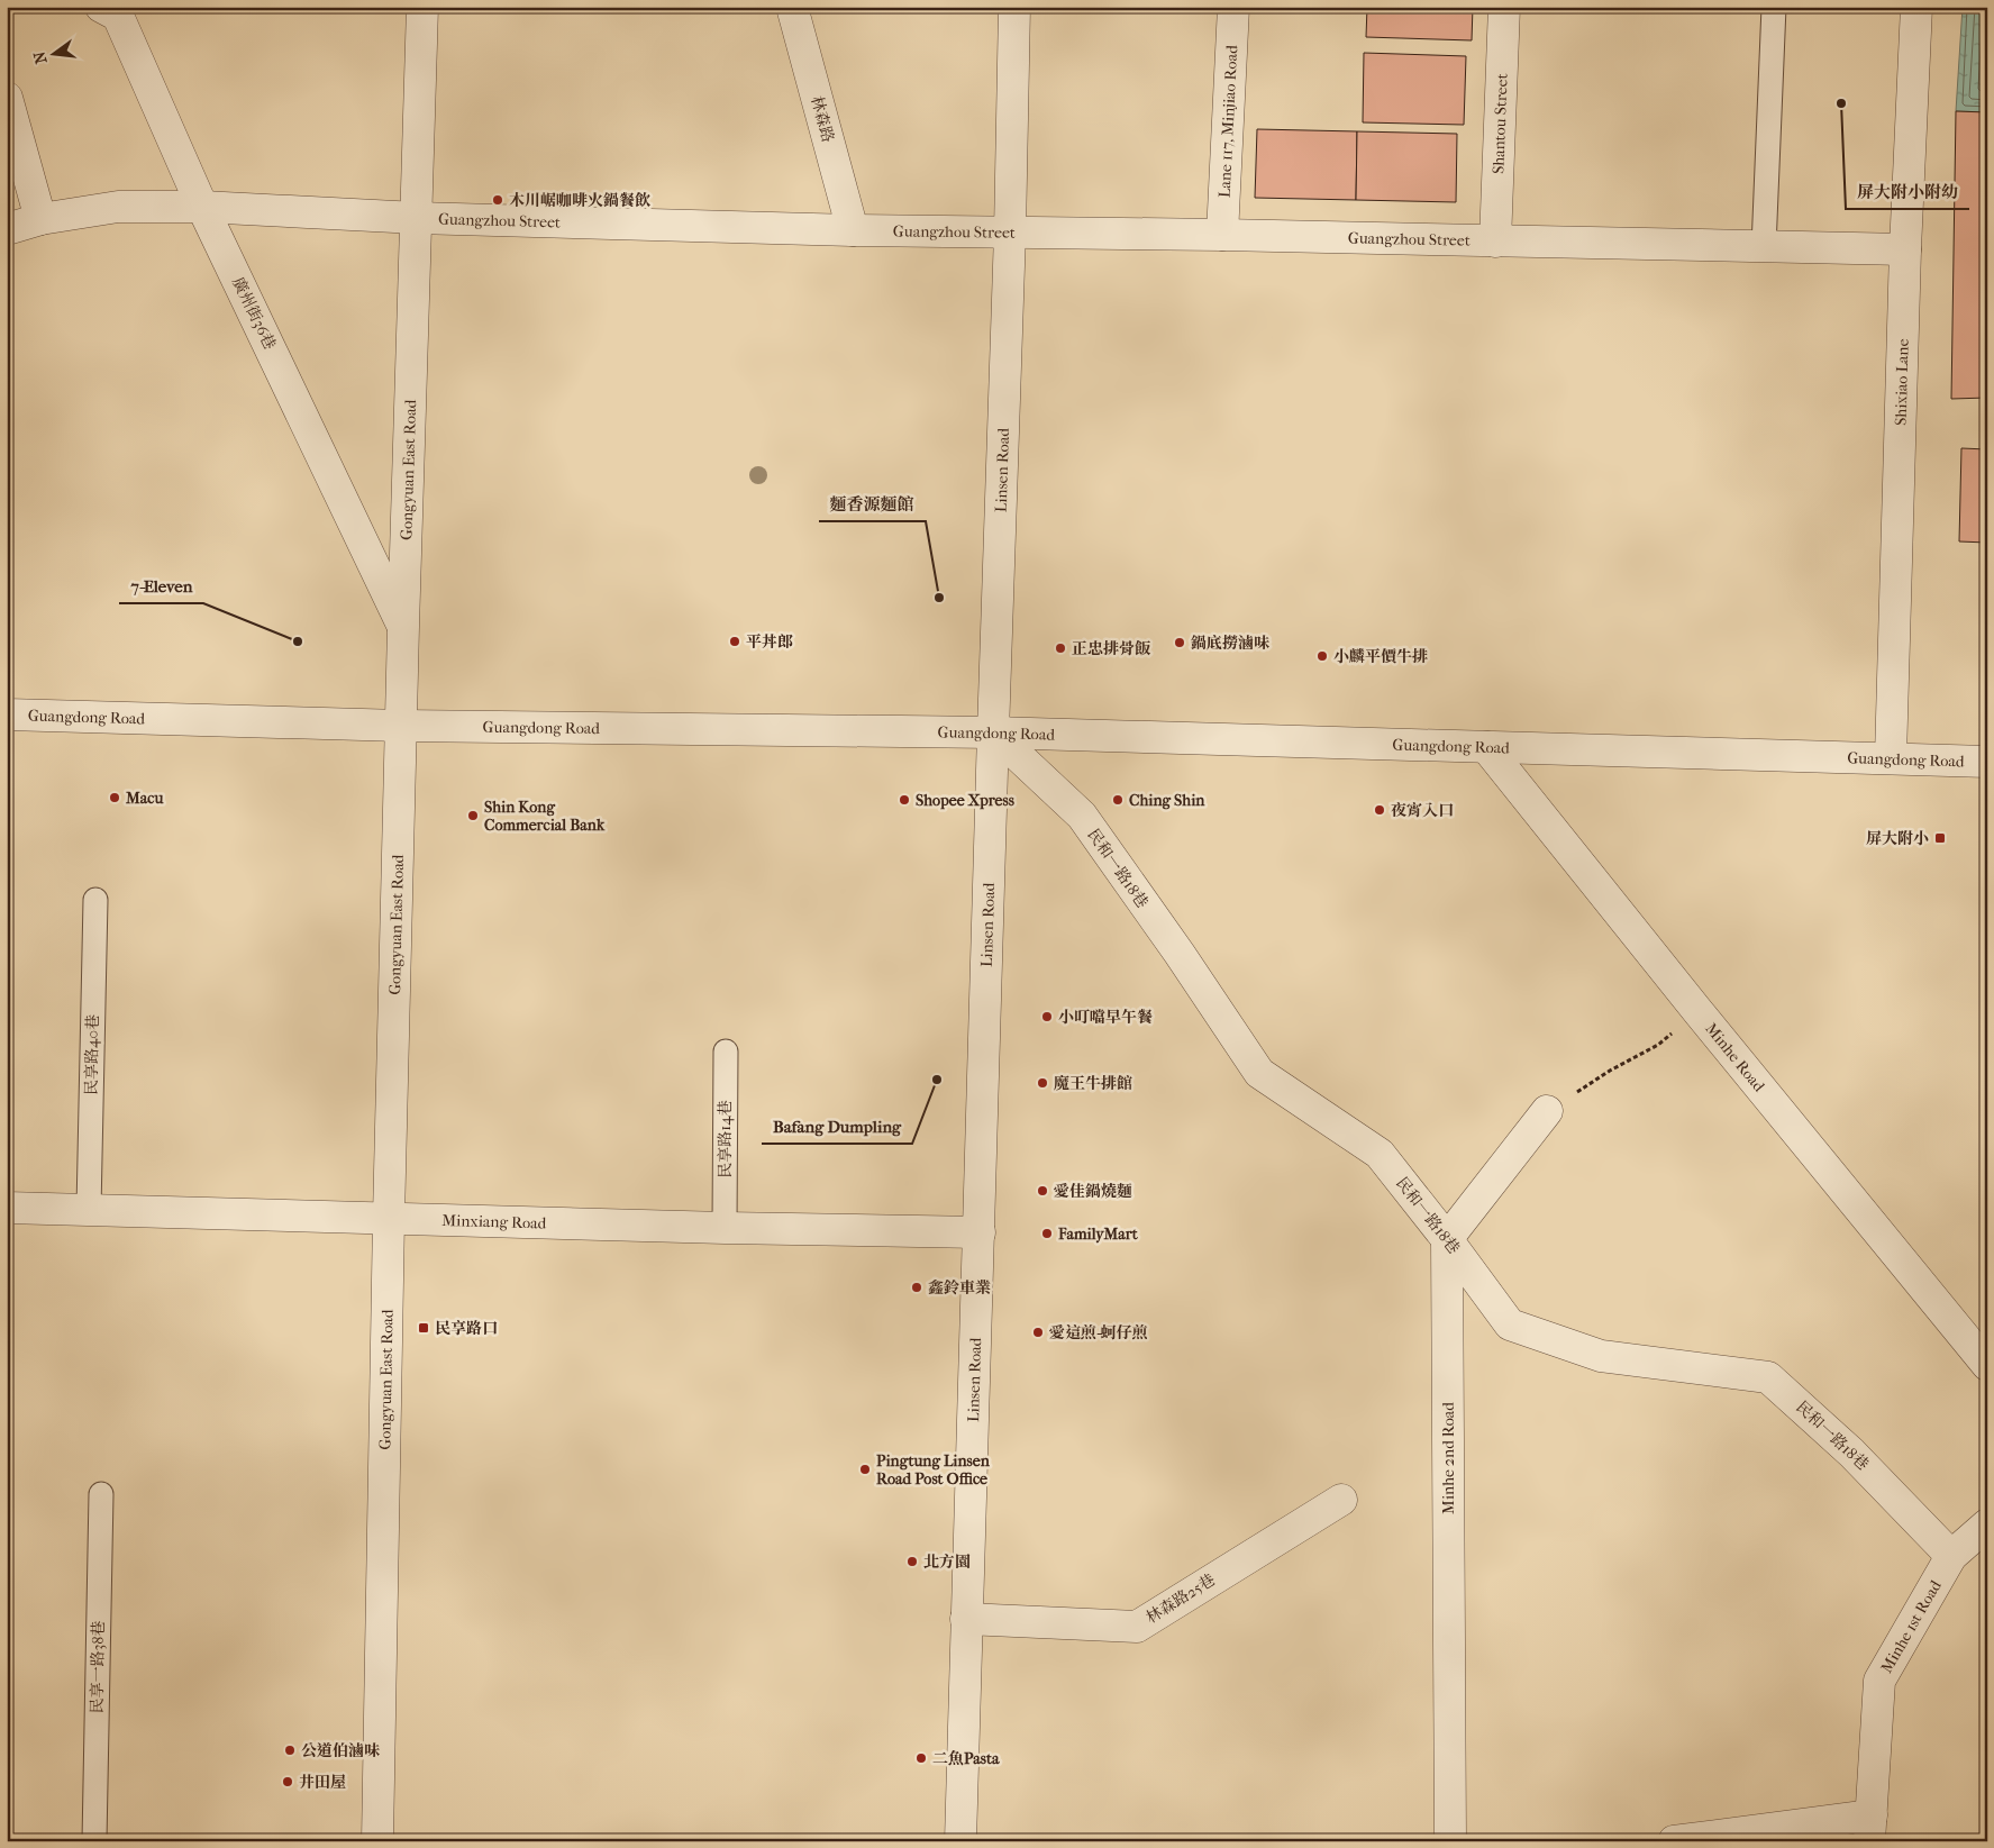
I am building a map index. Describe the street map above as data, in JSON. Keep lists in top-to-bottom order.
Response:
{
  "streets": {
    "street": [
      "林森路",
      "Lane 117, Minjiao Road",
      "Shantou Street",
      "Guangzhou Street",
      "廣州街36巷",
      "Shixiao Lane",
      "Gongyuan East Road",
      "Linsen Road",
      "Guangdong Road",
      "民和一路18巷",
      "Minhe Road",
      "Minxiang Road",
      "Minhe 2nd Road",
      "林森路25巷",
      "Minhe 1st Road"
    ],
    "lane": ["民享路40巷", "民享路14巷", "民享一路38巷"]
  },
  "crossings": [
    ["林森路", "Guangzhou Street"],
    ["Lane 117, Minjiao Road", "Guangzhou Street"],
    ["Shantou Street", "Guangzhou Street"],
    ["Guangzhou Street", "廣州街36巷"],
    ["Guangzhou Street", "Shixiao Lane"],
    ["Guangzhou Street", "Gongyuan East Road"],
    ["Guangzhou Street", "Linsen Road"],
    ["廣州街36巷", "Gongyuan East Road"],
    ["Shixiao Lane", "Guangdong Road"],
    ["Gongyuan East Road", "Guangdong Road"],
    ["Gongyuan East Road", "Minxiang Road"],
    ["Linsen Road", "Guangdong Road"],
    ["Linsen Road", "民和一路18巷"],
    ["Linsen Road", "Minxiang Road"],
    ["Linsen Road", "林森路25巷"],
    ["Guangdong Road", "民和一路18巷"],
    ["Guangdong Road", "Minhe Road"],
    ["民和一路18巷", "Minhe 2nd Road"],
    ["民和一路18巷", "Minhe 1st Road"],
    ["民享路40巷", "Minxiang Road"],
    ["民享路14巷", "Minxiang Road"]
  ],
  "places": {
    "other": [
      "屏大附小附幼",
      "木川崌咖啡火鍋餐飲",
      "麵香源麵館",
      "7-Eleven",
      "平丼郎",
      "鍋底撈滷味",
      "正忠排骨飯",
      "小麟平價牛排",
      "Macu",
      "Shopee Xpress",
      "Ching Shin",
      "夜宵入口",
      "Shin Kong Commercial Bank",
      "小叮噹早午餐",
      "Bafang Dumpling",
      "魔王牛排館",
      "愛佳鍋燒麵",
      "FamilyMart",
      "鑫鈴車業",
      "愛這煎-蚵仔煎",
      "Pingtung Linsen Road Post Office",
      "北方園",
      "公道伯滷味",
      "二魚Pasta",
      "井田屋"
    ],
    "transit": ["屏大附小", "民享路口"]
  },
  "north": "left"
}
